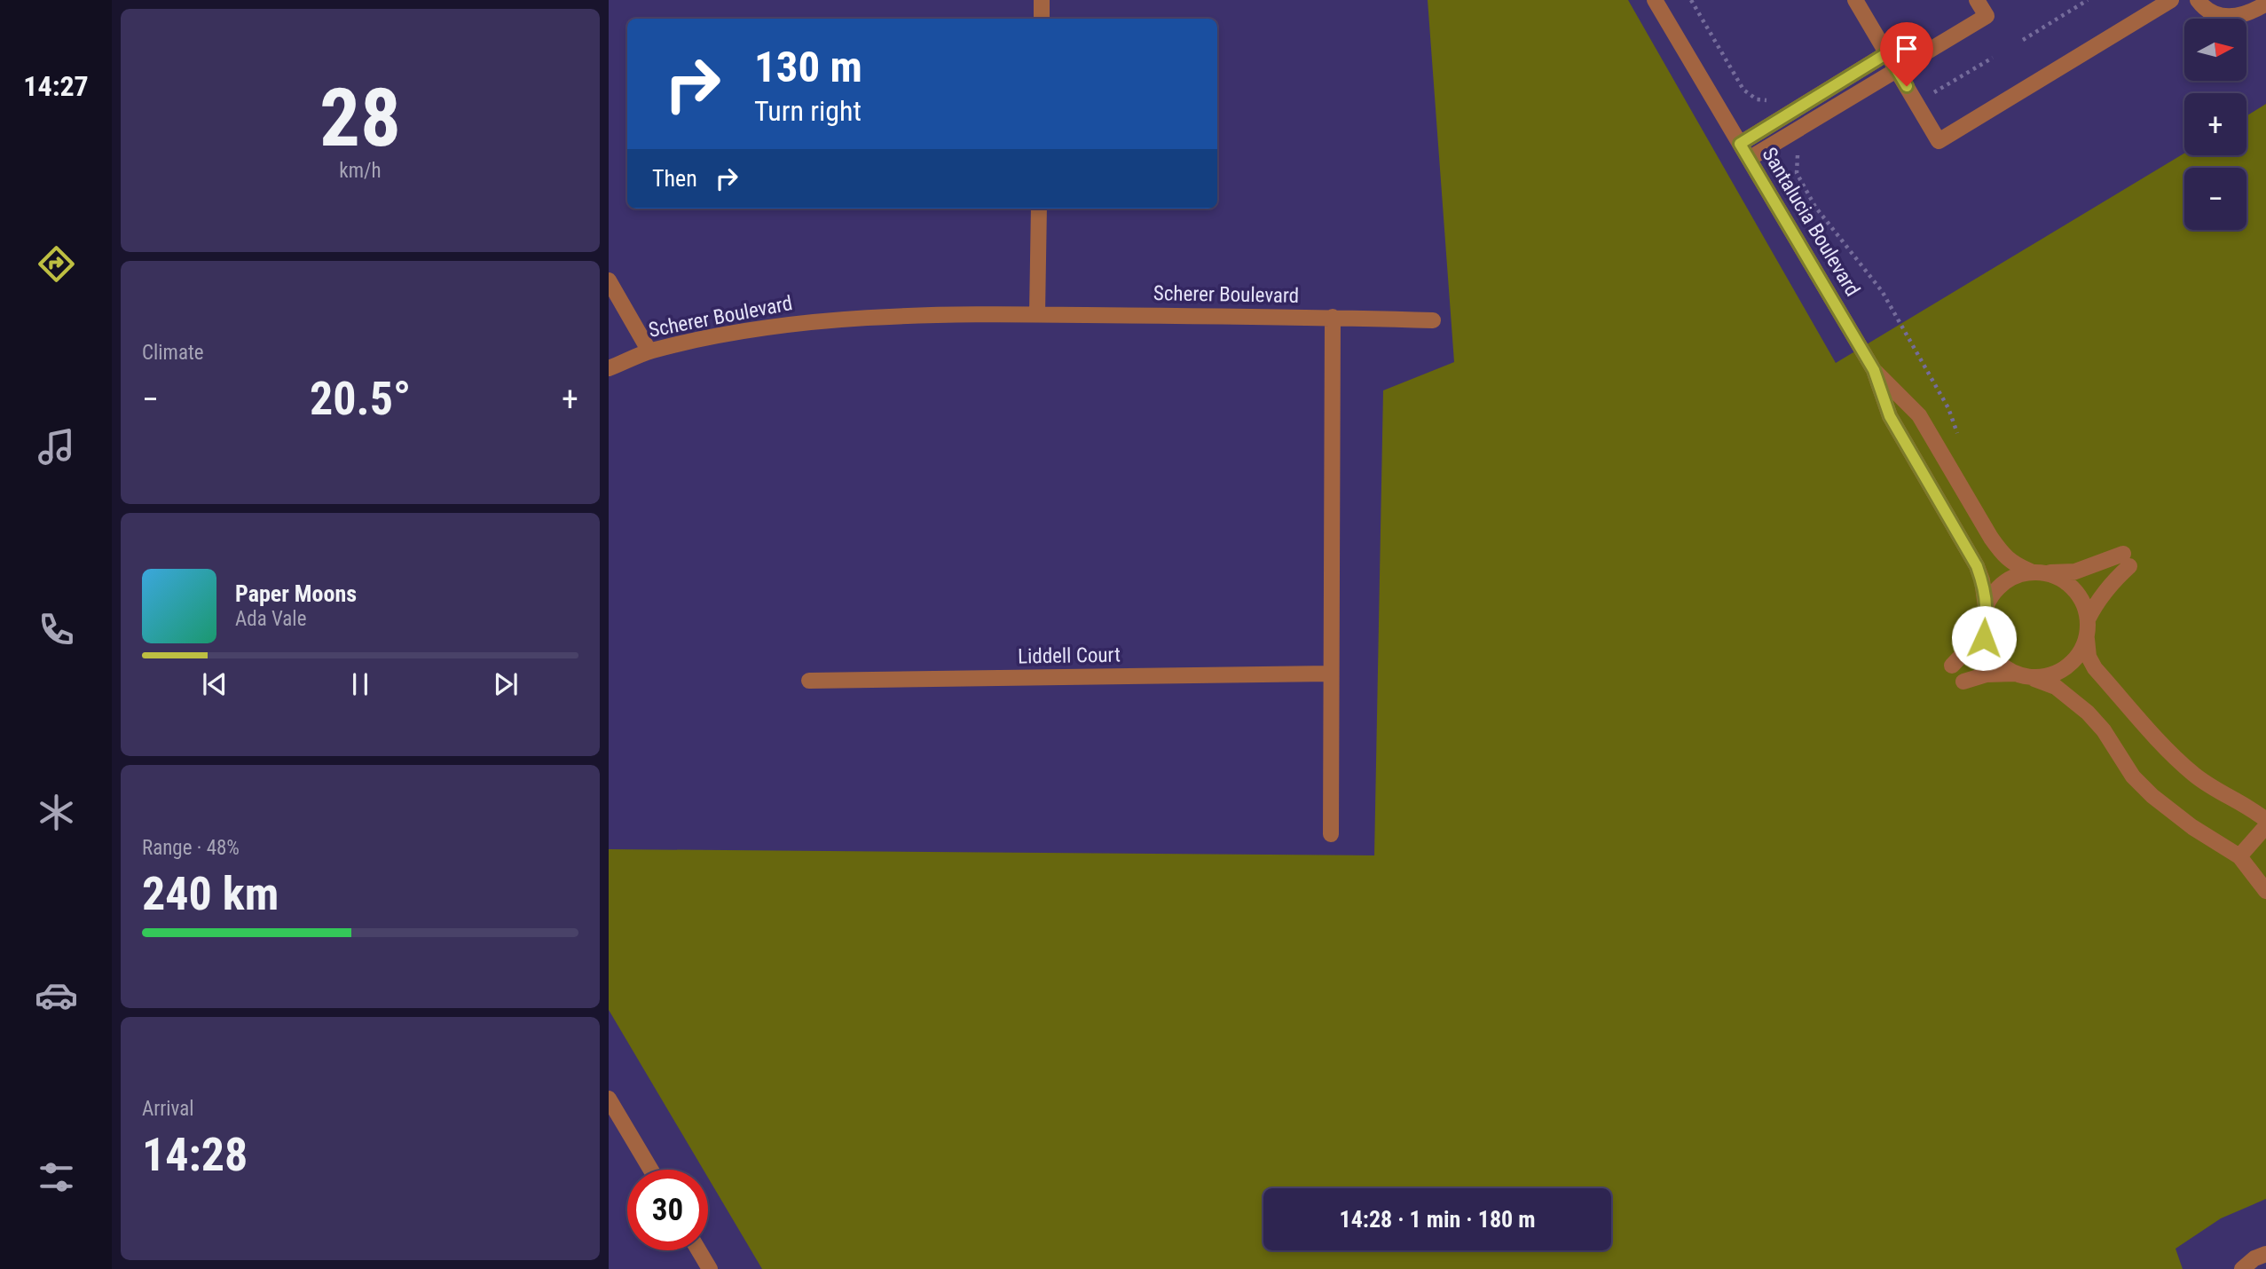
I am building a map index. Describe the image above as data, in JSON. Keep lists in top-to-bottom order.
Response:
{
  "streets": {
    "street": ["Santalucia Boulevard", "Scherer Boulevard", "Liddell Court"]
  },
  "north": "right",
  "page": {
    "tabs": "14:27",
    "tile": [
      ["28", "km/h"],
      "Climate",
      ["Range · 48%", "240 km"],
      ["Arrival", "14:28"]
    ],
    "map_buttons": ["+", "−"],
    "turn": ["130 m", "Turn right"],
    "then": "Then",
    "heat": ["−", "20.5°", "+"],
    "song": ["Paper Moons", "Ada Vale"],
    "limit": "30",
    "trip": "14:28 · 1 min · 180 m"
  }
}
